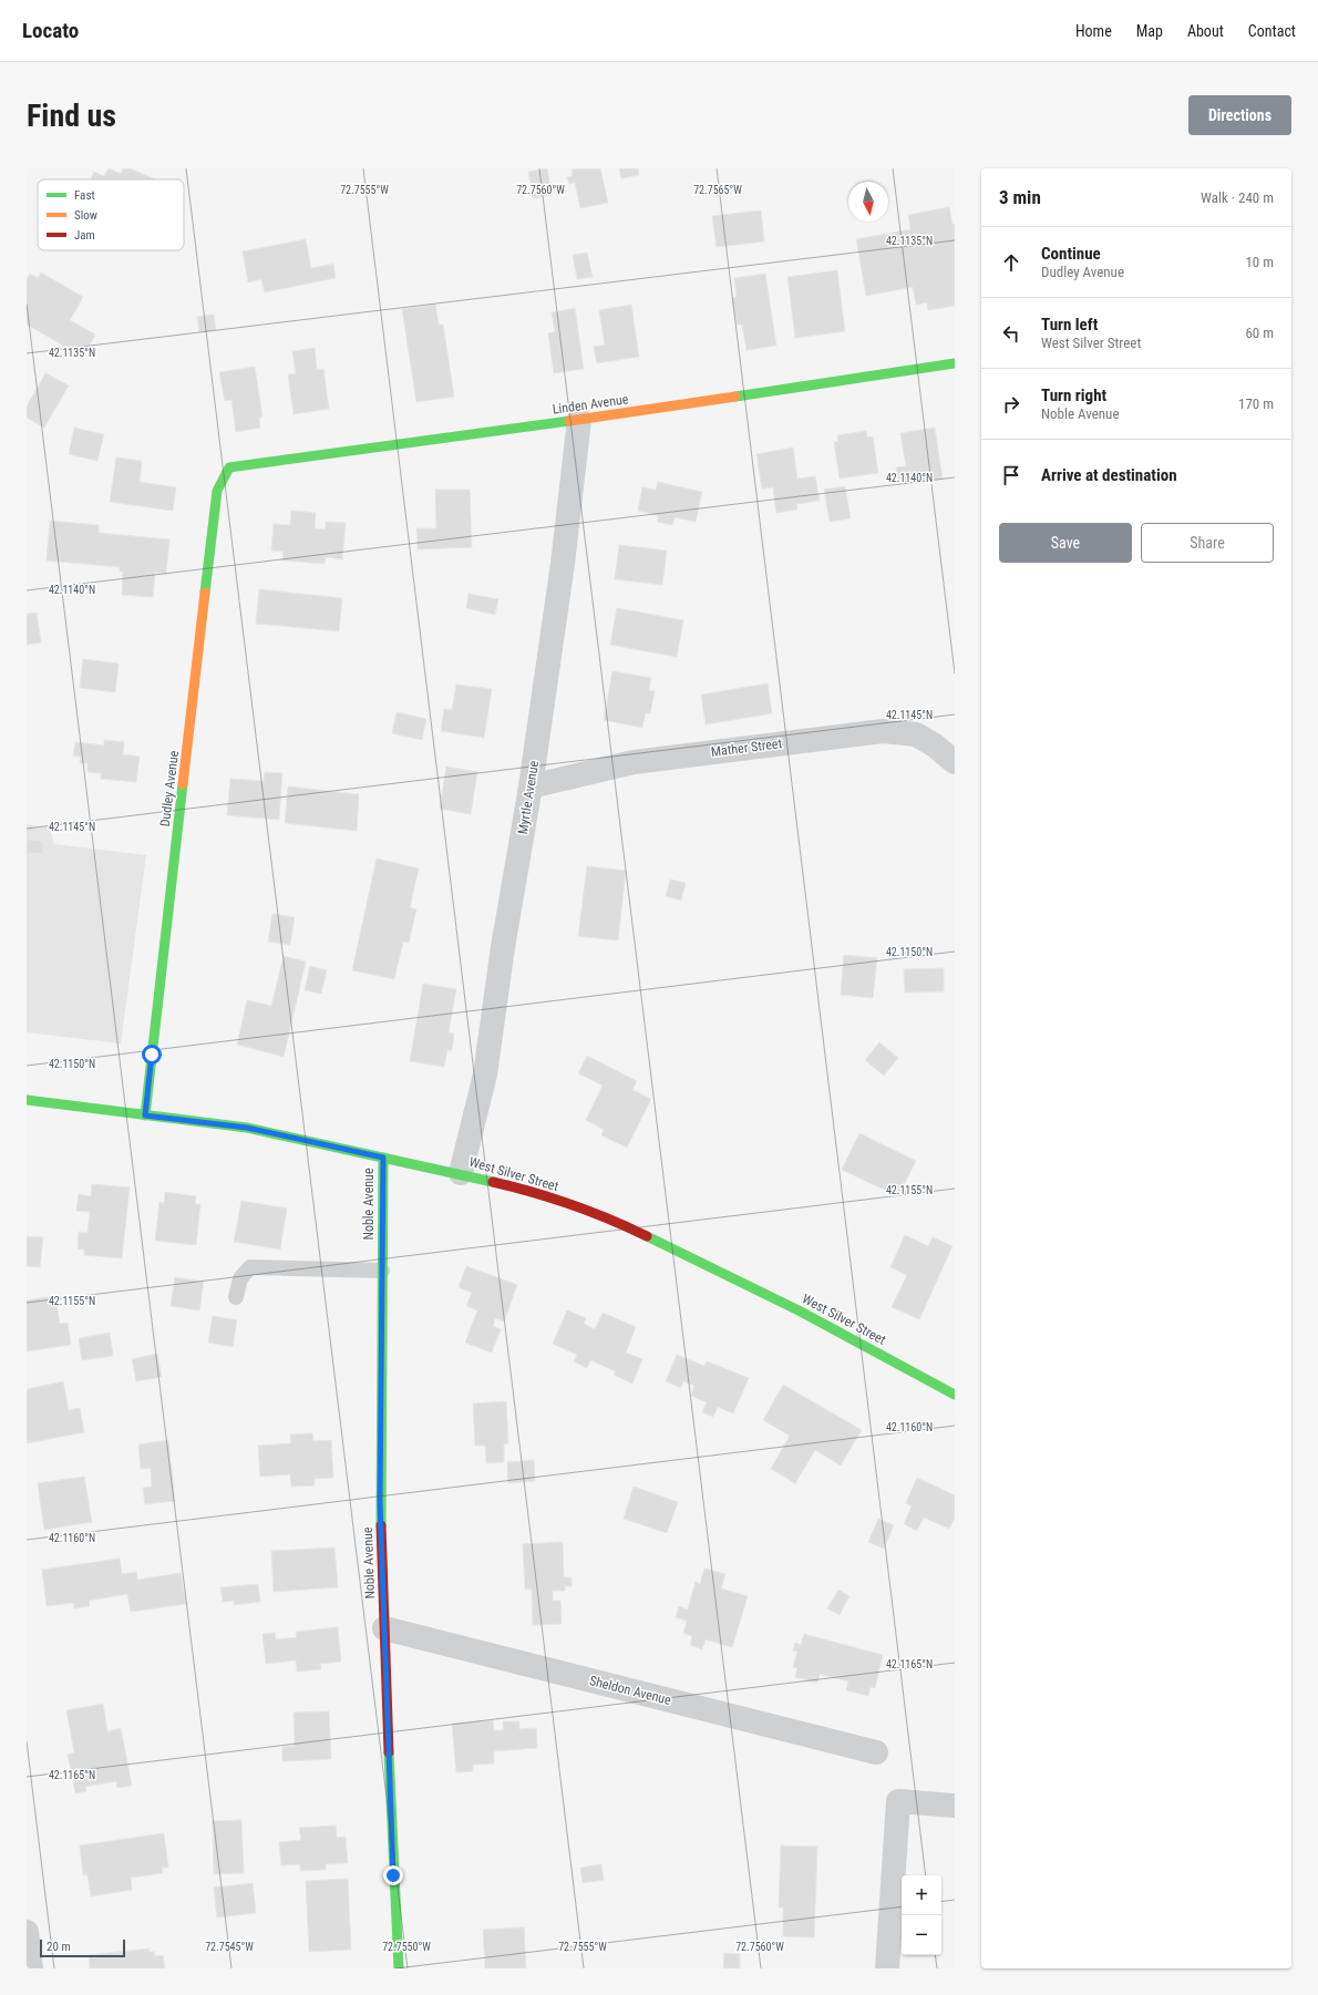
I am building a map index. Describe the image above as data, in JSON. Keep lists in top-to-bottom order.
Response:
{
  "streets": {
    "street": [
      "Linden Avenue",
      "Mather Street",
      "Dudley Avenue",
      "Myrtle Avenue",
      "West Silver Street",
      "Noble Avenue",
      "Sheldon Avenue"
    ]
  },
  "crossings": [
    ["Linden Avenue", "Dudley Avenue"],
    ["Linden Avenue", "Myrtle Avenue"],
    ["Mather Street", "Myrtle Avenue"],
    ["Dudley Avenue", "West Silver Street"],
    ["Myrtle Avenue", "West Silver Street"],
    ["West Silver Street", "Noble Avenue"],
    ["Noble Avenue", "Sheldon Avenue"]
  ],
  "legend": ["Fast", "Slow", "Jam"],
  "scale_bar": "20 m",
  "north": "bottom",
  "page": {
    "header": "Locato",
    "nav": [
      "Home",
      "Map",
      "About",
      "Contact"
    ],
    "buttons": [
      "Directions",
      ["Save", "Share"]
    ],
    "title": "Find us",
    "heading": ["3 min", "Walk · 240 m"],
    "list": [
      ["Continue", "Dudley Avenue", "10 m"],
      ["Turn left", "West Silver Street", "60 m"],
      ["Turn right", "Noble Avenue", "170 m"],
      "Arrive at destination"
    ],
    "map_buttons": ["+", "−"],
    "scale": "20 m"
  },
  "coordinates": [
    "72.7555°W",
    "72.7560°W",
    "72.7565°W",
    "42.1135°N",
    "42.1140°N",
    "42.1145°N",
    "42.1150°N",
    "42.1155°N",
    "42.1160°N",
    "42.1165°N",
    "72.7545°W",
    "72.7550°W"
  ]
}
